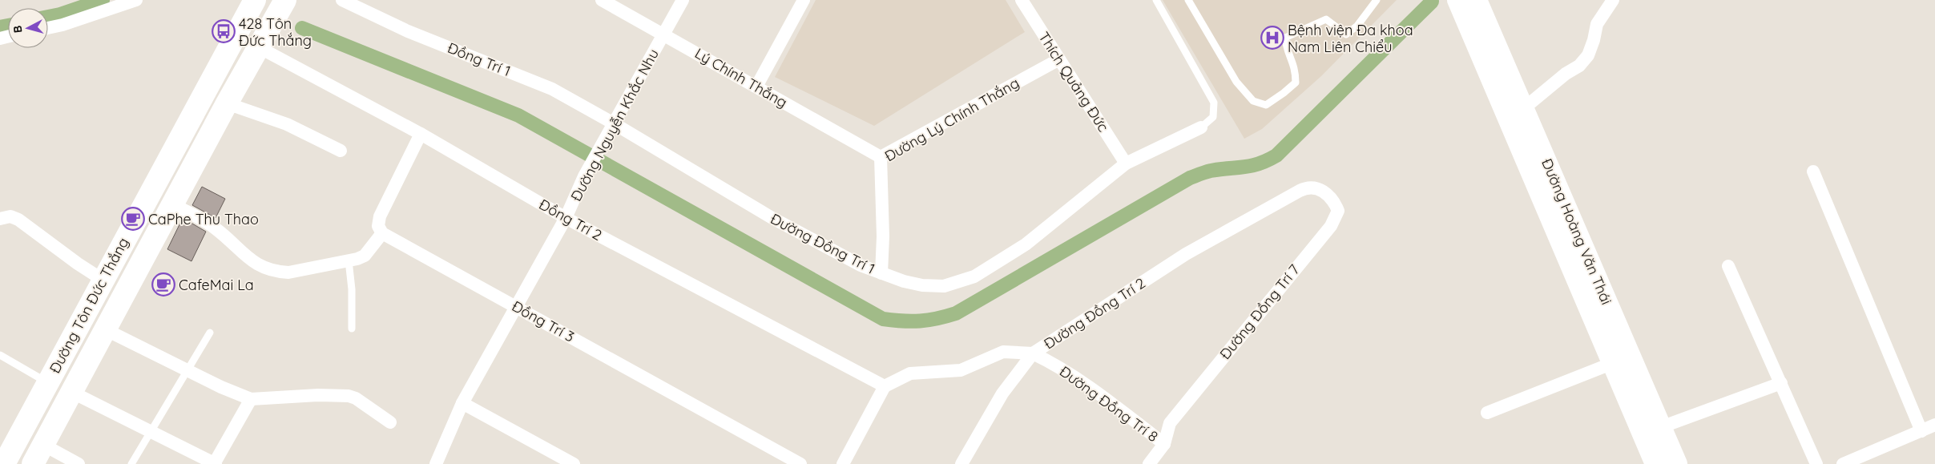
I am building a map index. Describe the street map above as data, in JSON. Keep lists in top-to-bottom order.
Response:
{
  "streets": {
    "highway": ["Đường Tôn Đức Thắng"],
    "main road": ["Đường Hoàng Văn Thái"],
    "street": [
      "Đồng Trí 1",
      "Lý Chính Thắng",
      "Thích Quảng Đức",
      "Đường Lý Chính Thắng",
      "Đường Nguyễn Khắc Nhu",
      "Đồng Trí 2",
      "Đường Đồng Trí 1",
      "Đường Đồng Trí 7",
      "Đường Đồng Trí 2",
      "Đồng Trí 3",
      "Đường Đồng Trí 8"
    ]
  },
  "crossings": [
    ["Đồng Trí 1", "Đường Nguyễn Khắc Nhu"],
    ["Đồng Trí 1", "Đường Đồng Trí 1"],
    ["Lý Chính Thắng", "Đường Lý Chính Thắng"],
    ["Lý Chính Thắng", "Đường Nguyễn Khắc Nhu"],
    ["Thích Quảng Đức", "Đường Lý Chính Thắng"],
    ["Thích Quảng Đức", "Đường Đồng Trí 1"],
    ["Đường Lý Chính Thắng", "Đường Đồng Trí 1"],
    ["Đường Nguyễn Khắc Nhu", "Đồng Trí 2"],
    ["Đường Nguyễn Khắc Nhu", "Đường Đồng Trí 1"],
    ["Đường Nguyễn Khắc Nhu", "Đồng Trí 3"],
    ["Đồng Trí 2", "Đường Tôn Đức Thắng"],
    ["Đồng Trí 2", "Đường Đồng Trí 2"],
    ["Đường Đồng Trí 7", "Đường Đồng Trí 2"],
    ["Đường Đồng Trí 7", "Đường Đồng Trí 8"],
    ["Đường Đồng Trí 2", "Đường Đồng Trí 8"]
  ],
  "places": {
    "bus stop": ["428 Tôn Đức Thắng"],
    "hospital": ["Bệnh viện Đa khoa Nam Liên Chiểu"],
    "cafe": ["CaPhe Thu Thao", "CafeMai La"]
  },
  "north": "left"
}
